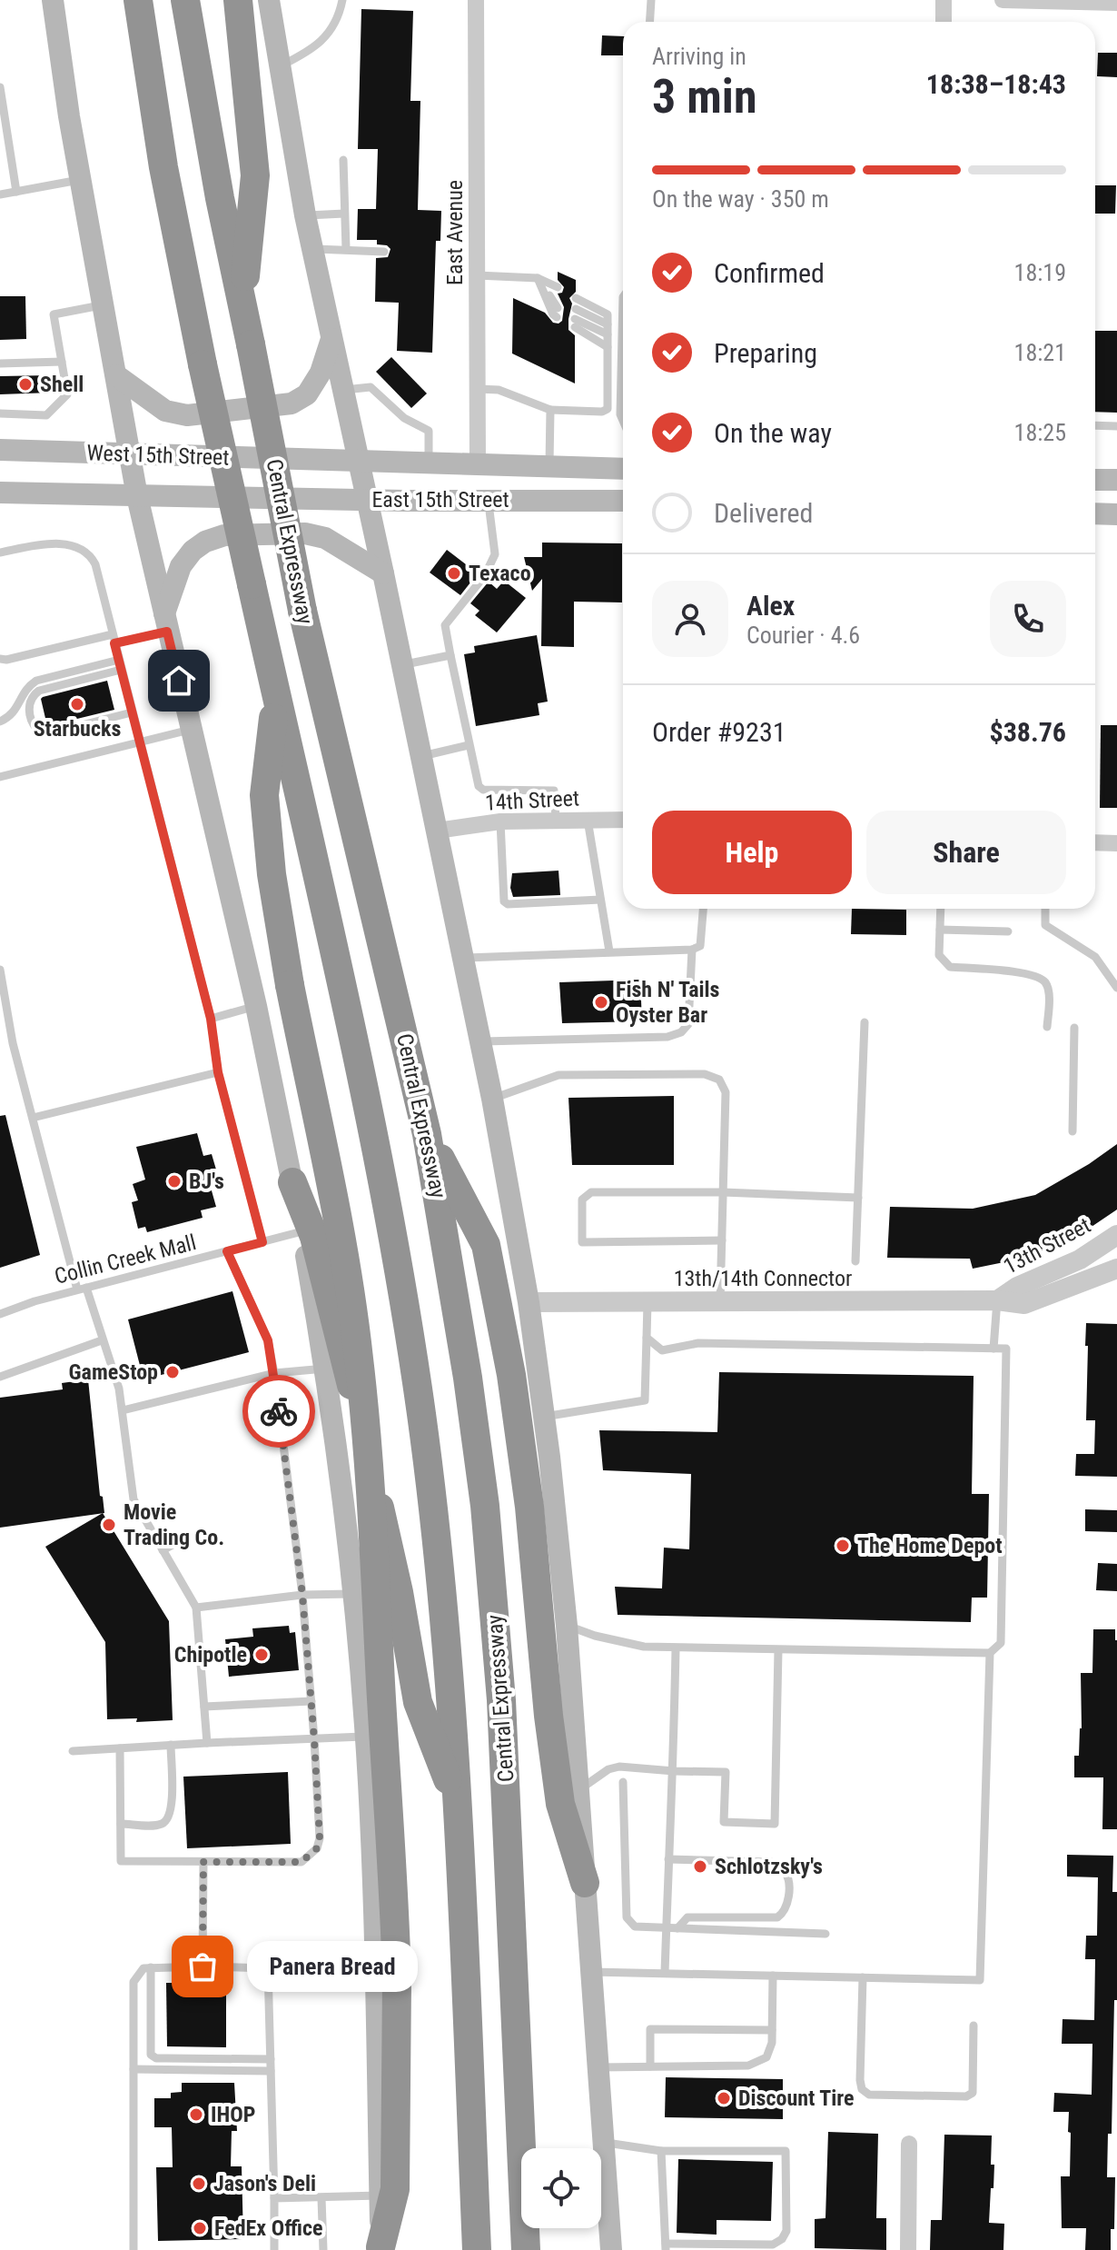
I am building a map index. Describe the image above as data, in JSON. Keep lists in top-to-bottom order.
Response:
{
  "streets": {
    "highway": ["Central Expressway"],
    "main road": ["West 15th Street", "East 15th Street"],
    "street": [
      "East Avenue",
      "14th Street",
      "13th Street",
      "13th/14th Connector"
    ],
    "lane": ["Collin Creek Mall"]
  },
  "crossings": [
    ["East Avenue", "East 15th Street"],
    ["West 15th Street", "East 15th Street"],
    ["13th Street", "13th/14th Connector"]
  ],
  "places": [
    "Shell",
    "Texaco",
    "Starbucks",
    "Fish N' Tails Oyster Bar",
    "BJ's",
    "GameStop",
    "Movie Trading Co.",
    "The Home Depot",
    "Chipotle",
    "Schlotzsky's",
    "Panera Bread",
    "Discount Tire",
    "IHOP",
    "Jason's Deli",
    "FedEx Office"
  ],
  "page": {
    "heading": ["3 min", "Arriving in", "18:38–18:43"],
    "panel": [
      "Alex",
      "Courier · 4.6",
      "Order #9231",
      "$38.76"
    ],
    "bar": "On the way · 350 m",
    "list": [
      ["Confirmed", "18:19"],
      ["Preparing", "18:21"],
      ["On the way", "18:25"],
      "Delivered"
    ],
    "buttons": ["Help", "Share"],
    "bubble": "Panera Bread"
  }
}
